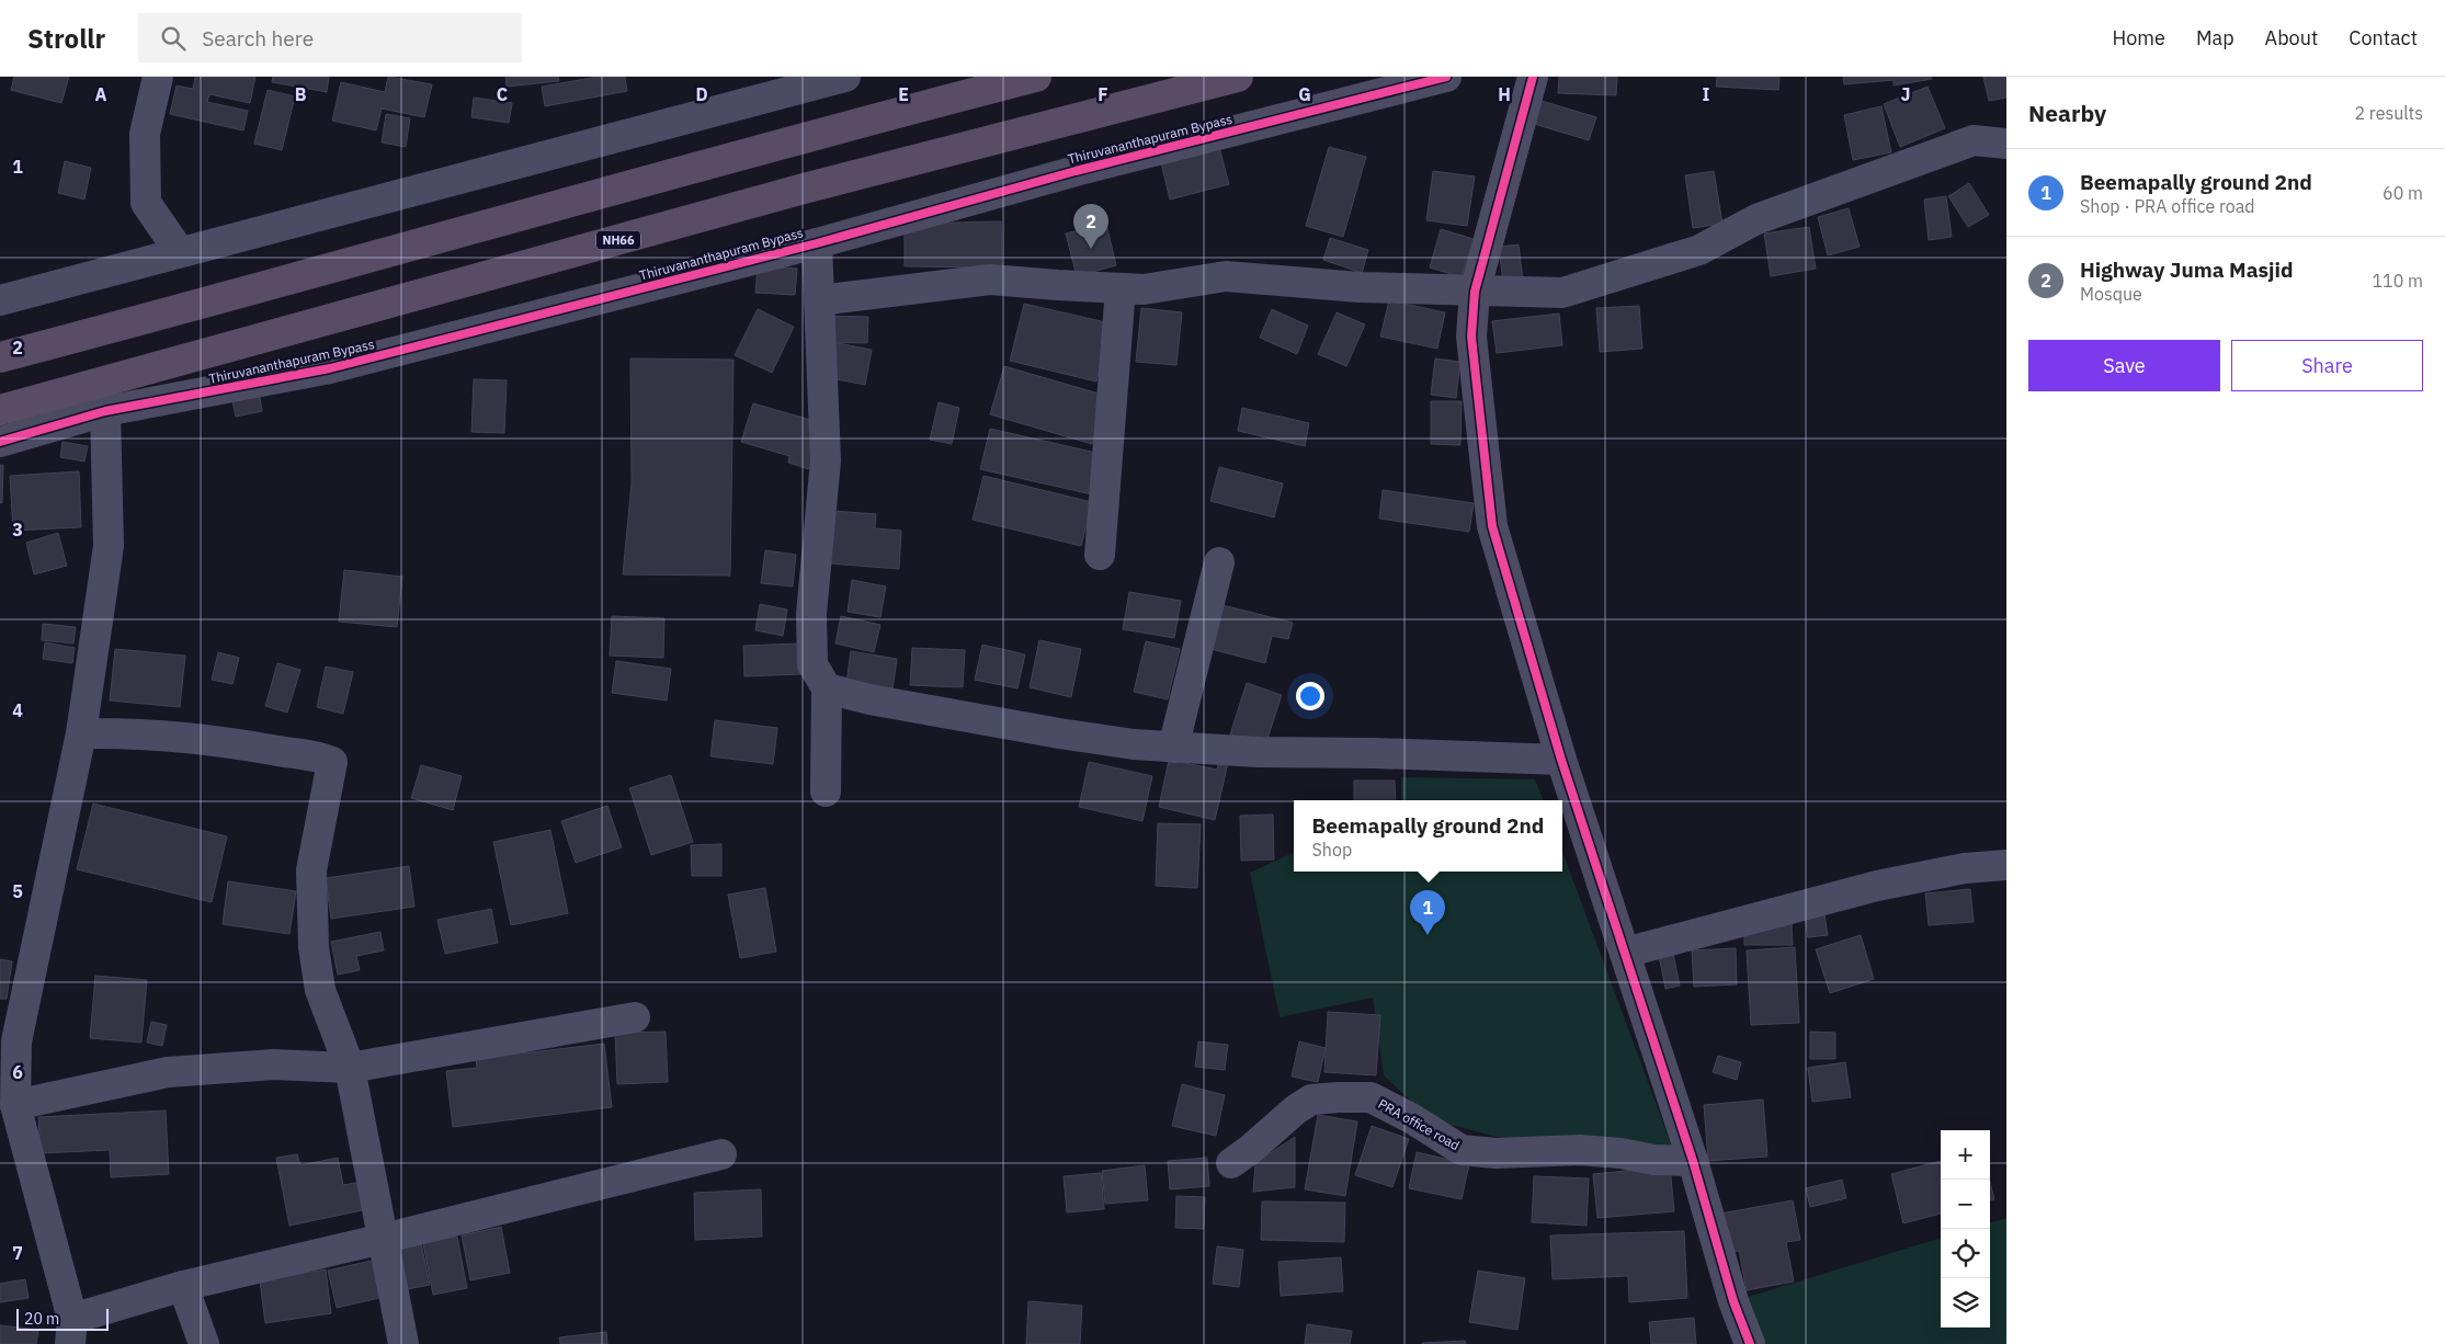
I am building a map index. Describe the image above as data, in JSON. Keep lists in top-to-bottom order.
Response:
{
  "streets": {
    "highway": ["Thiruvananthapuram Bypass", "NH66"],
    "street": ["PRA office road"]
  },
  "scale_bar": "20 m",
  "page": {
    "header": "Strollr",
    "search": "Search here",
    "nav": [
      "Home",
      "Map",
      "About",
      "Contact"
    ],
    "heading": ["Nearby", "2 results"],
    "list": [
      {
        "mark": "1",
        "name": "Beemapally ground 2nd",
        "note": "Shop · PRA office road",
        "value": "60 m"
      },
      {
        "mark": "2",
        "name": "Highway Juma Masjid",
        "note": "Mosque",
        "value": "110 m"
      }
    ],
    "pins": ["2", "1"],
    "buttons": ["Save", "Share"],
    "popup": ["Beemapally ground 2nd", "Shop"],
    "map_buttons": ["+", "−"],
    "scale": "20 m"
  },
  "grid": {
    "columns": [
      "A",
      "B",
      "C",
      "D",
      "E",
      "F",
      "G",
      "H",
      "I",
      "J"
    ],
    "rows": [
      "1",
      "2",
      "3",
      "4",
      "5",
      "6",
      "7"
    ]
  }
}
